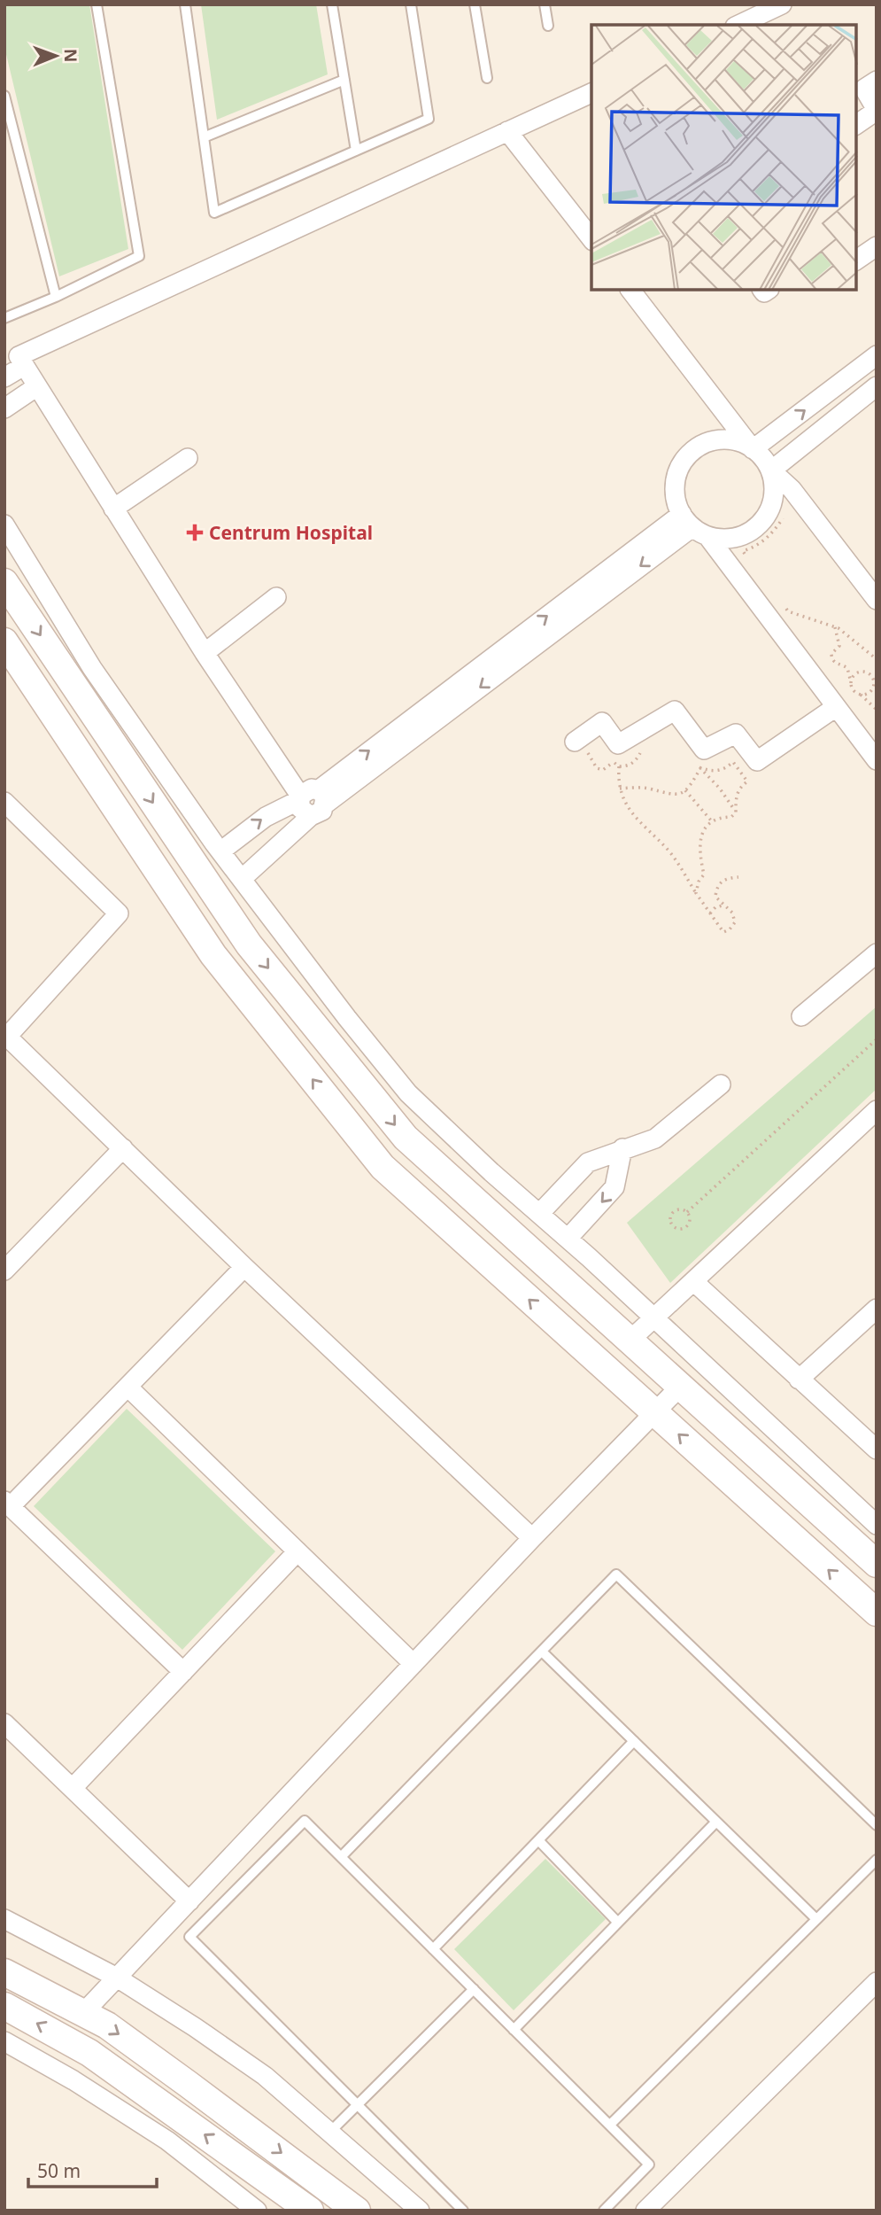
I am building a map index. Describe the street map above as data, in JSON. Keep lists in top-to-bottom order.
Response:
{
  "places": {
    "health": ["Centrum Hospital"]
  },
  "scale_bar": "50 m",
  "north": "right"
}
